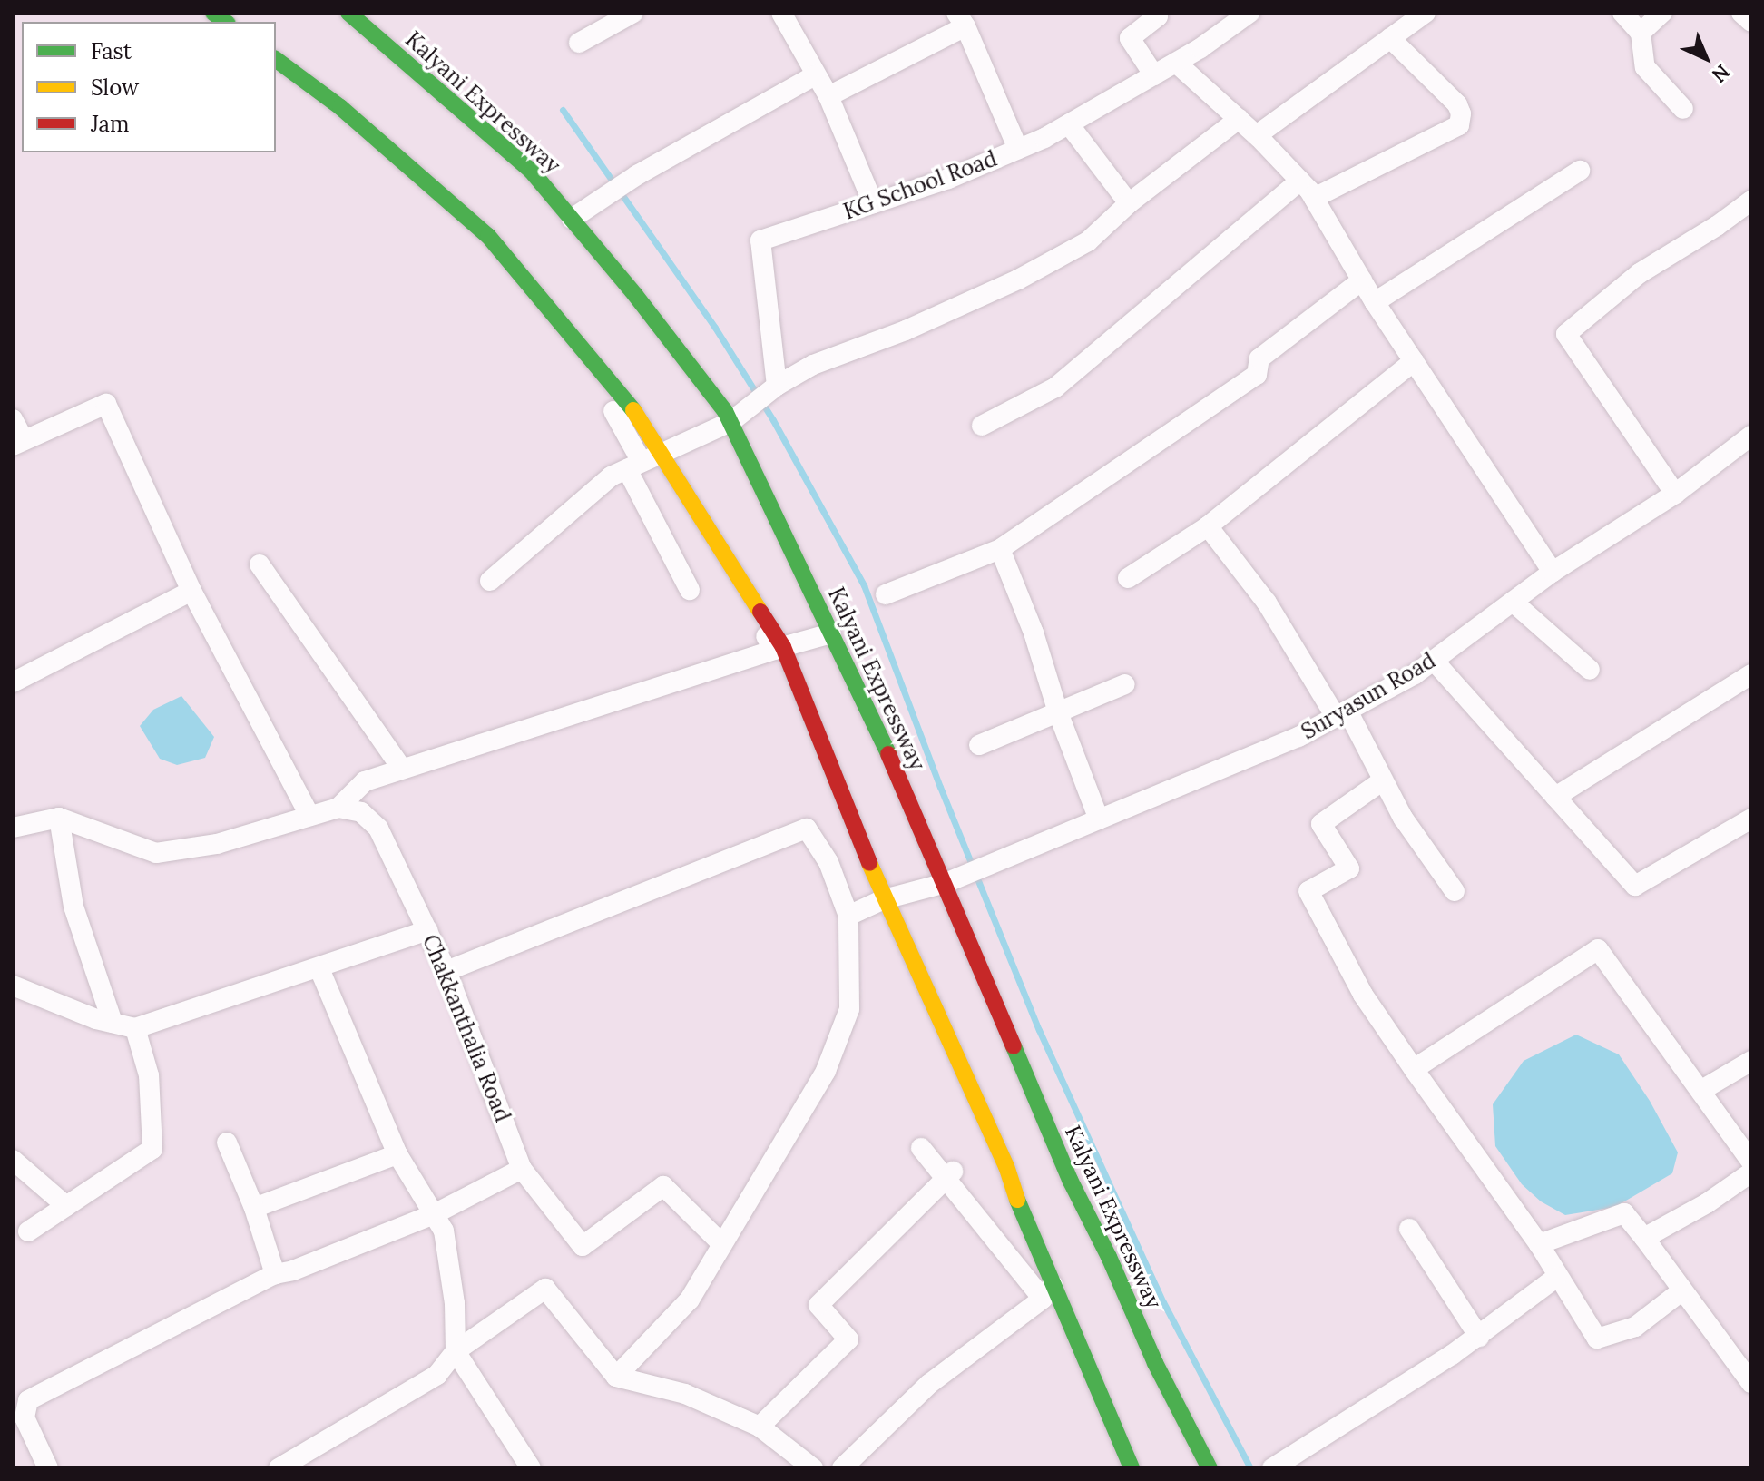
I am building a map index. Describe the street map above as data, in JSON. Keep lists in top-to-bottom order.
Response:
{
  "streets": {
    "highway": ["Kalyani Expressway"],
    "street": ["KG School Road", "Suryasun Road", "Chakkanthalia Road"]
  },
  "crossings": [
    ["Kalyani Expressway", "Suryasun Road"]
  ],
  "legend": ["Fast", "Slow", "Jam"],
  "north": "bottom right"
}
